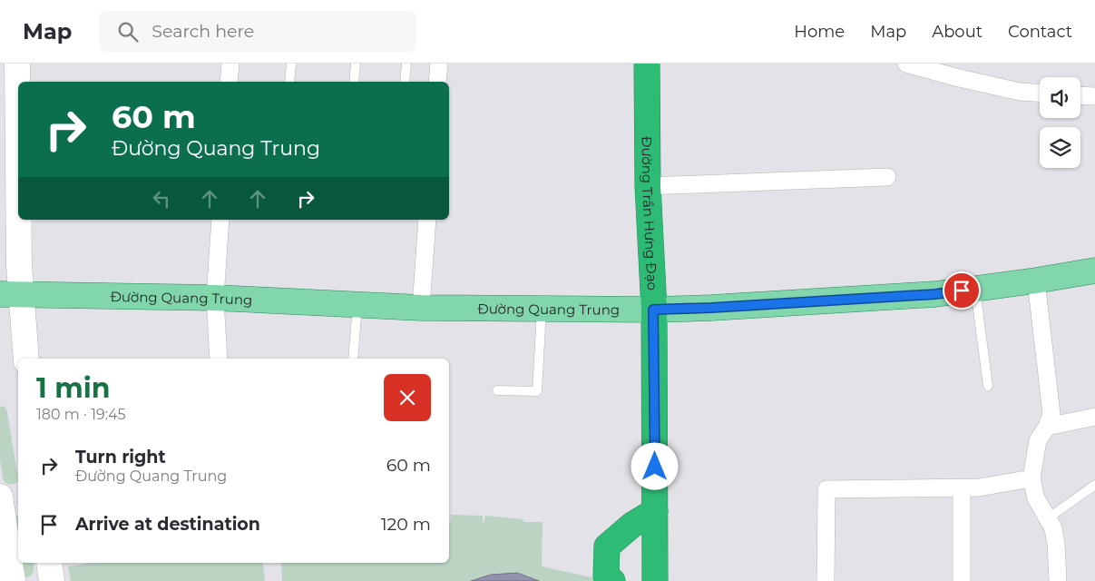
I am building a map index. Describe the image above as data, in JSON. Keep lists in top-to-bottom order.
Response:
{
  "streets": {
    "highway": ["Đường Trần Hưng Đạo"],
    "main road": ["Đường Quang Trung"]
  },
  "crossings": [
    ["Đường Trần Hưng Đạo", "Đường Quang Trung"]
  ],
  "page": {
    "header": "Map",
    "search": "Search here",
    "nav": [
      "Home",
      "Map",
      "About",
      "Contact"
    ],
    "turn": ["60 m", "Đường Quang Trung"],
    "heading": ["1 min", "180 m · 19:45"],
    "list": [
      {
        "name": "Turn right",
        "note": "Đường Quang Trung",
        "value": "60 m"
      },
      {
        "name": "Arrive at destination",
        "value": "120 m"
      }
    ]
  }
}
